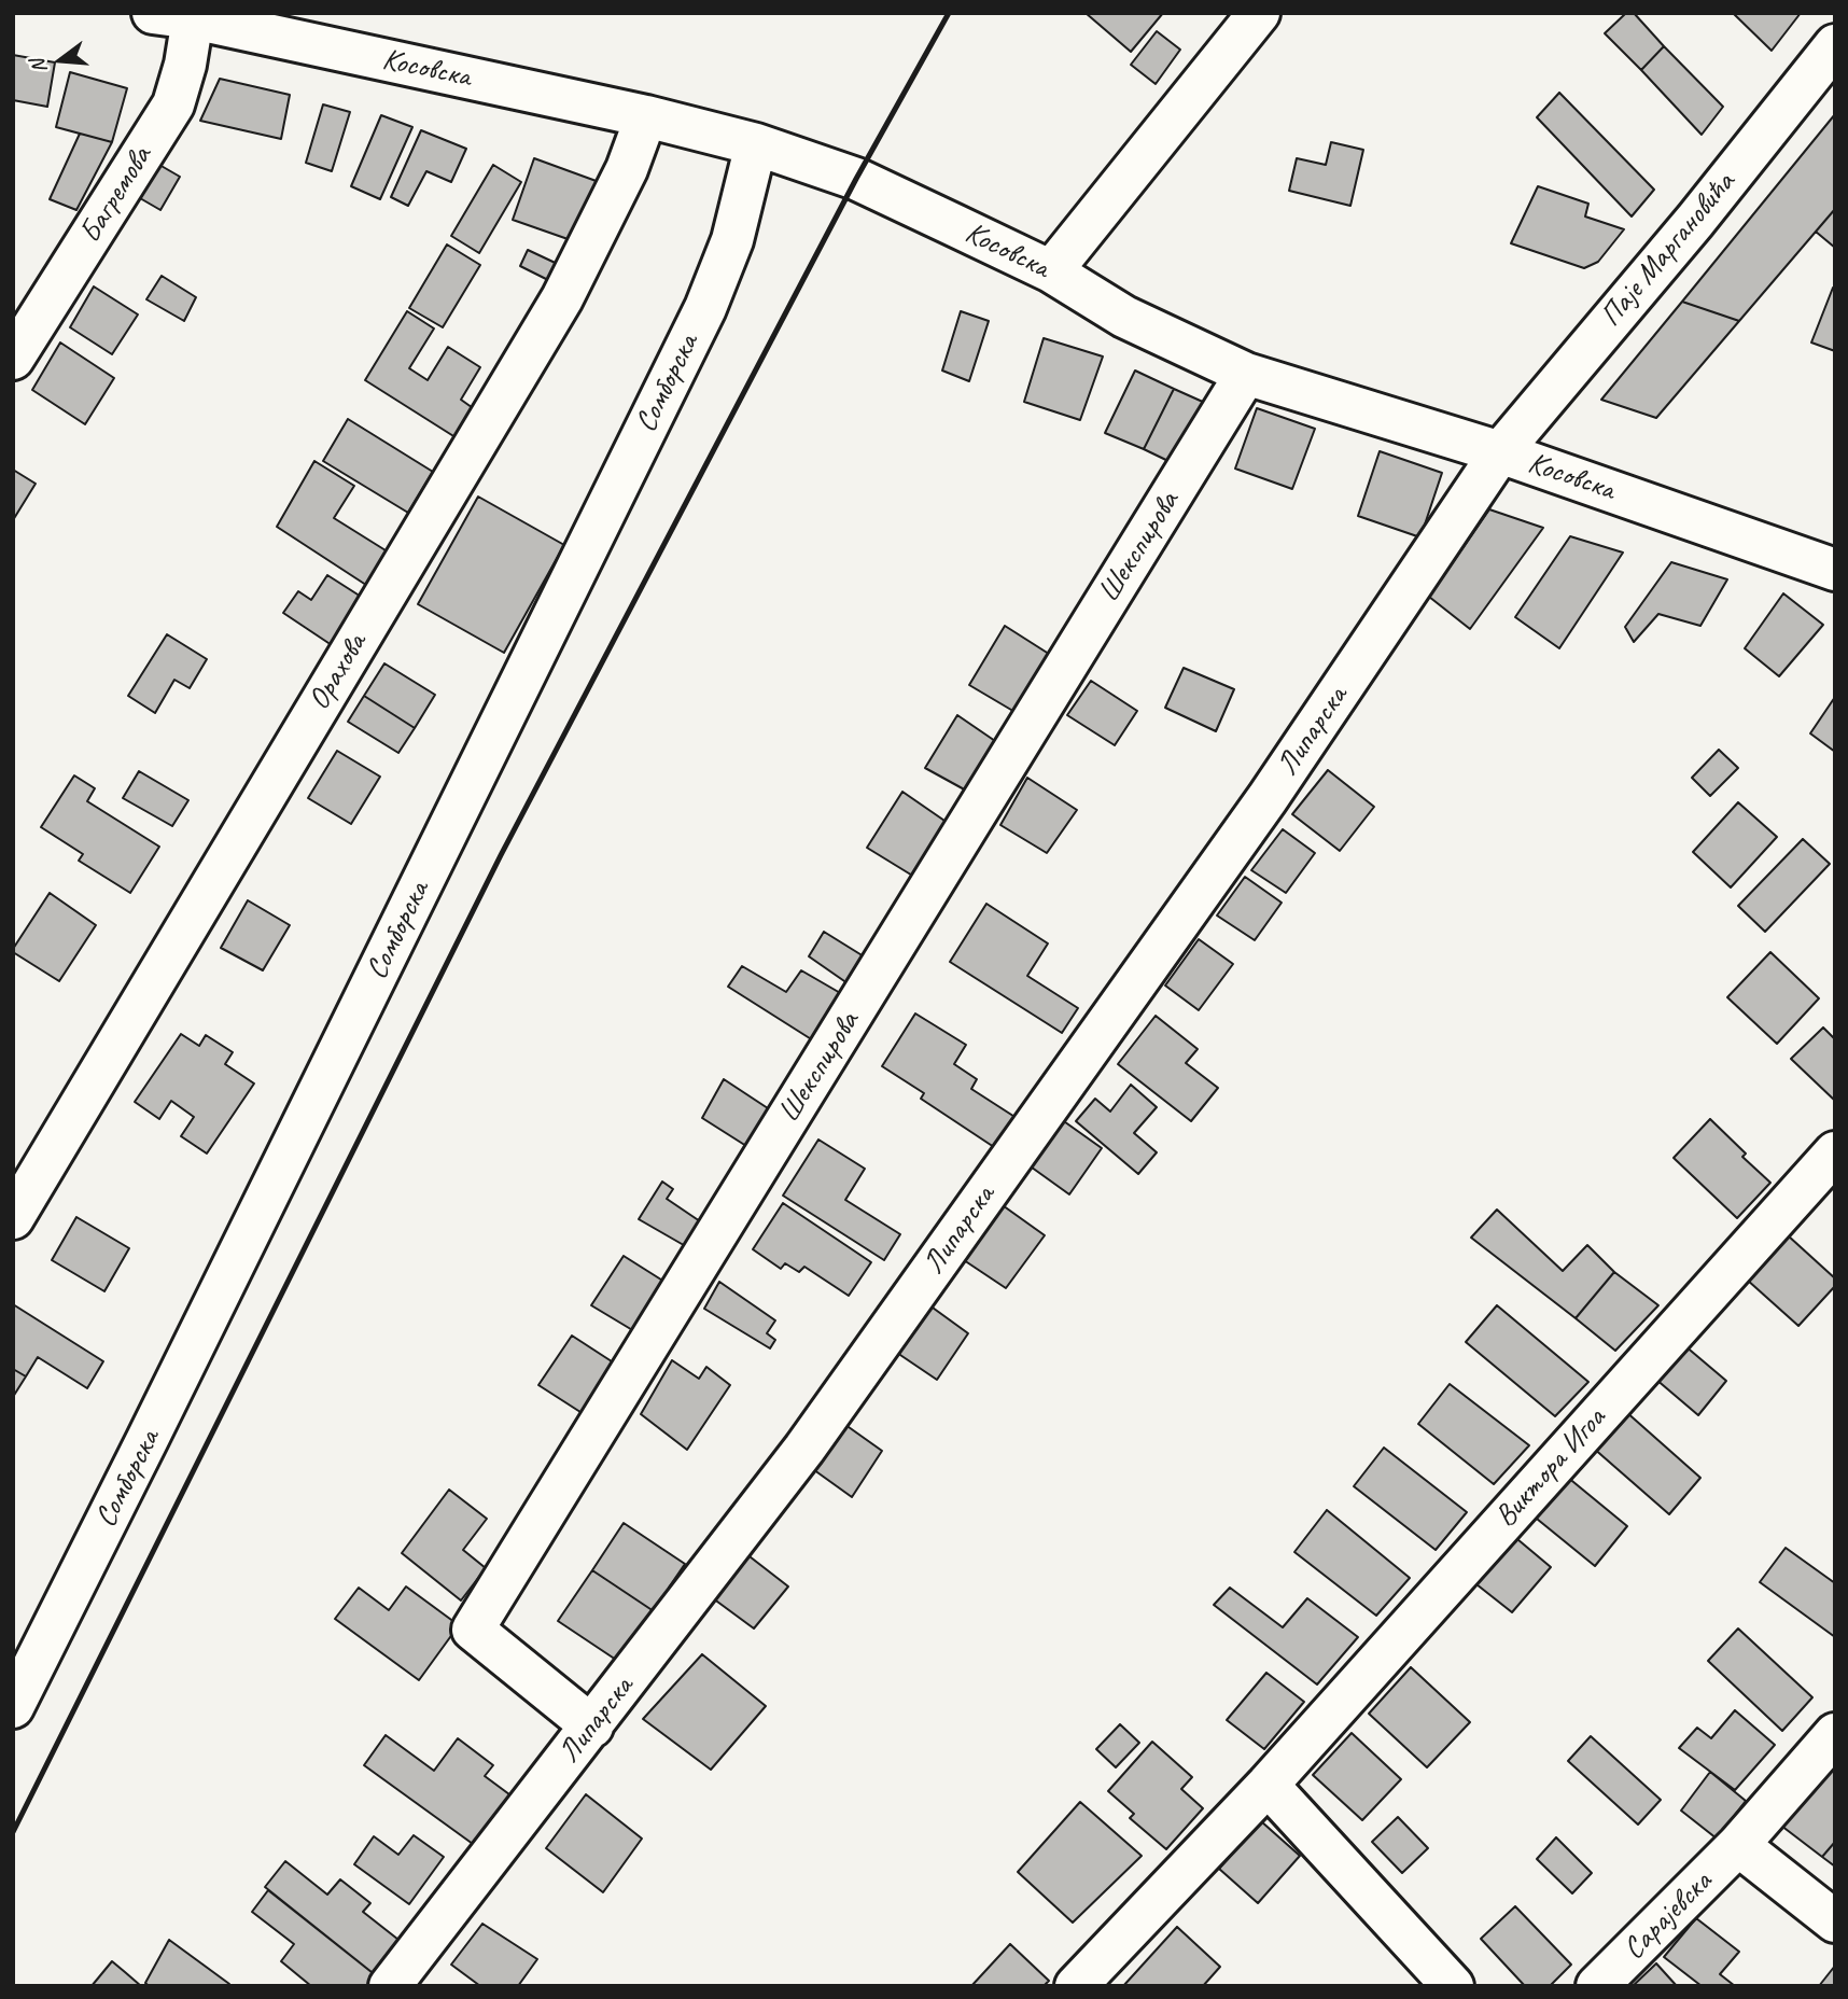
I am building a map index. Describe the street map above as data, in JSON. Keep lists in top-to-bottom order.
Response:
{
  "streets": {
    "street": [
      "Косовска",
      "Багремова",
      "Паје Маргановића",
      "Сомборска",
      "Шекспирова",
      "Орахова",
      "Липарска",
      "Виктора Игоа",
      "Сарајевска"
    ]
  },
  "crossings": [
    ["Косовска", "Багремова"],
    ["Косовска", "Паје Маргановића"],
    ["Косовска", "Сомборска"],
    ["Косовска", "Шекспирова"],
    ["Косовска", "Орахова"],
    ["Косовска", "Липарска"],
    ["Паје Маргановића", "Липарска"],
    ["Шекспирова", "Липарска"]
  ],
  "north": "left"
}
